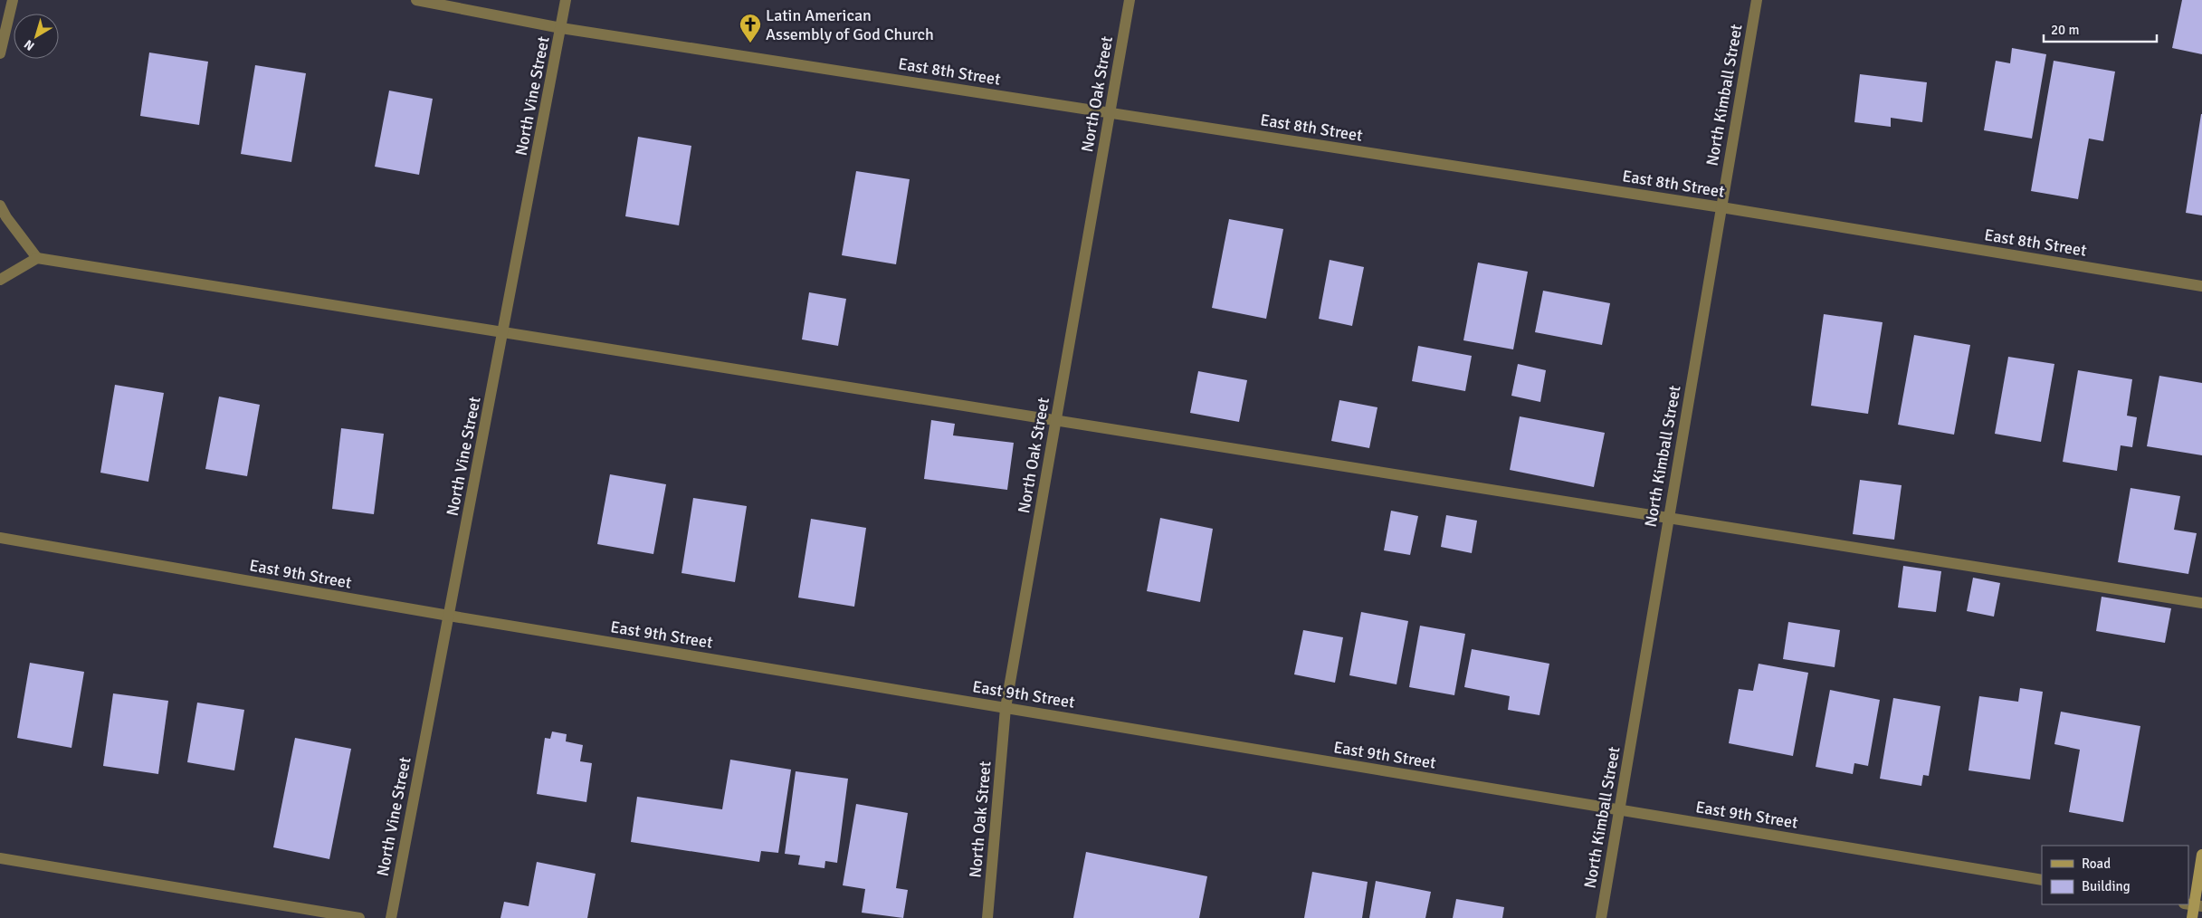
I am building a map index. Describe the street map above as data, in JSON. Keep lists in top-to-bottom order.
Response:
{
  "streets": {
    "street": [
      "East 8th Street",
      "North Oak Street",
      "North Kimball Street",
      "North Vine Street",
      "East 9th Street"
    ]
  },
  "crossings": [
    ["East 8th Street", "North Oak Street"],
    ["East 8th Street", "North Kimball Street"],
    ["East 8th Street", "North Vine Street"],
    ["North Oak Street", "East 9th Street"],
    ["North Kimball Street", "East 9th Street"],
    ["North Vine Street", "East 9th Street"]
  ],
  "places": {
    "church": ["Latin American Assembly of God Church"]
  },
  "legend": ["Road", "Building"],
  "scale_bar": "20 m",
  "north": "bottom left"
}
